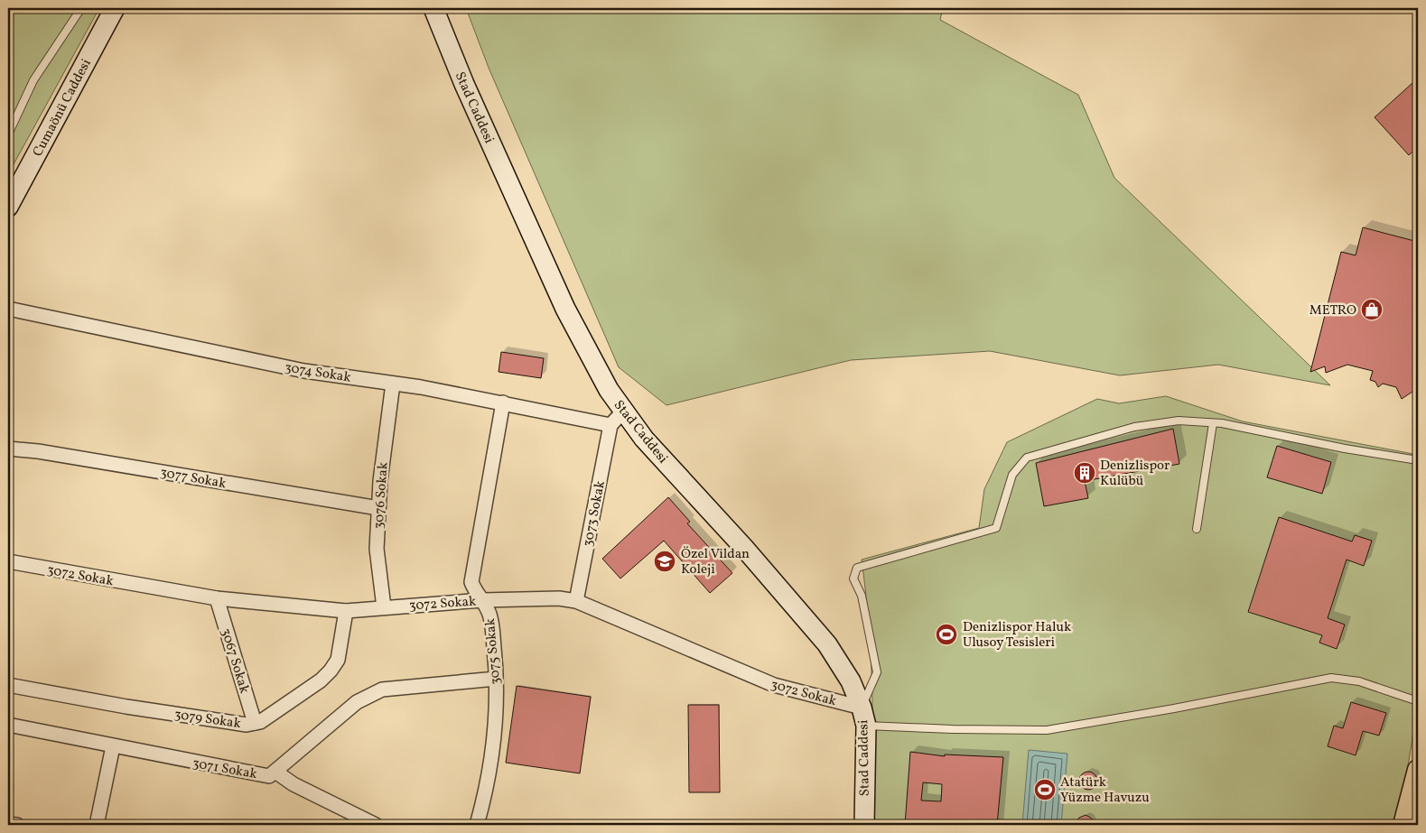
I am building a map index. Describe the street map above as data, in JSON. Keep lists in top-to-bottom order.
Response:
{
  "streets": {
    "street": [
      "Cumaönü Caddesi",
      "Stad Caddesi",
      "3074 Sokak",
      "3077 Sokak",
      "3076 Sokak",
      "3073 Sokak",
      "3072 Sokak",
      "3075 Sokak",
      "3067 Sokak",
      "3079 Sokak",
      "3071 Sokak"
    ]
  },
  "crossings": [
    ["Stad Caddesi", "3074 Sokak"],
    ["Stad Caddesi", "3073 Sokak"],
    ["Stad Caddesi", "3072 Sokak"],
    ["3074 Sokak", "3076 Sokak"],
    ["3074 Sokak", "3073 Sokak"],
    ["3074 Sokak", "3075 Sokak"],
    ["3077 Sokak", "3076 Sokak"],
    ["3076 Sokak", "3072 Sokak"],
    ["3073 Sokak", "3072 Sokak"],
    ["3072 Sokak", "3075 Sokak"],
    ["3072 Sokak", "3067 Sokak"],
    ["3072 Sokak", "3079 Sokak"],
    ["3075 Sokak", "3071 Sokak"],
    ["3067 Sokak", "3079 Sokak"]
  ],
  "places": {
    "shop": ["METRO"],
    "building": ["Denizlispor Kulübü"],
    "school or university": ["Özel Vildan Koleji"],
    "sports": ["Denizlispor Haluk Ulusoy Tesisleri", "Atatürk Yüzme Havuzu"]
  }
}
